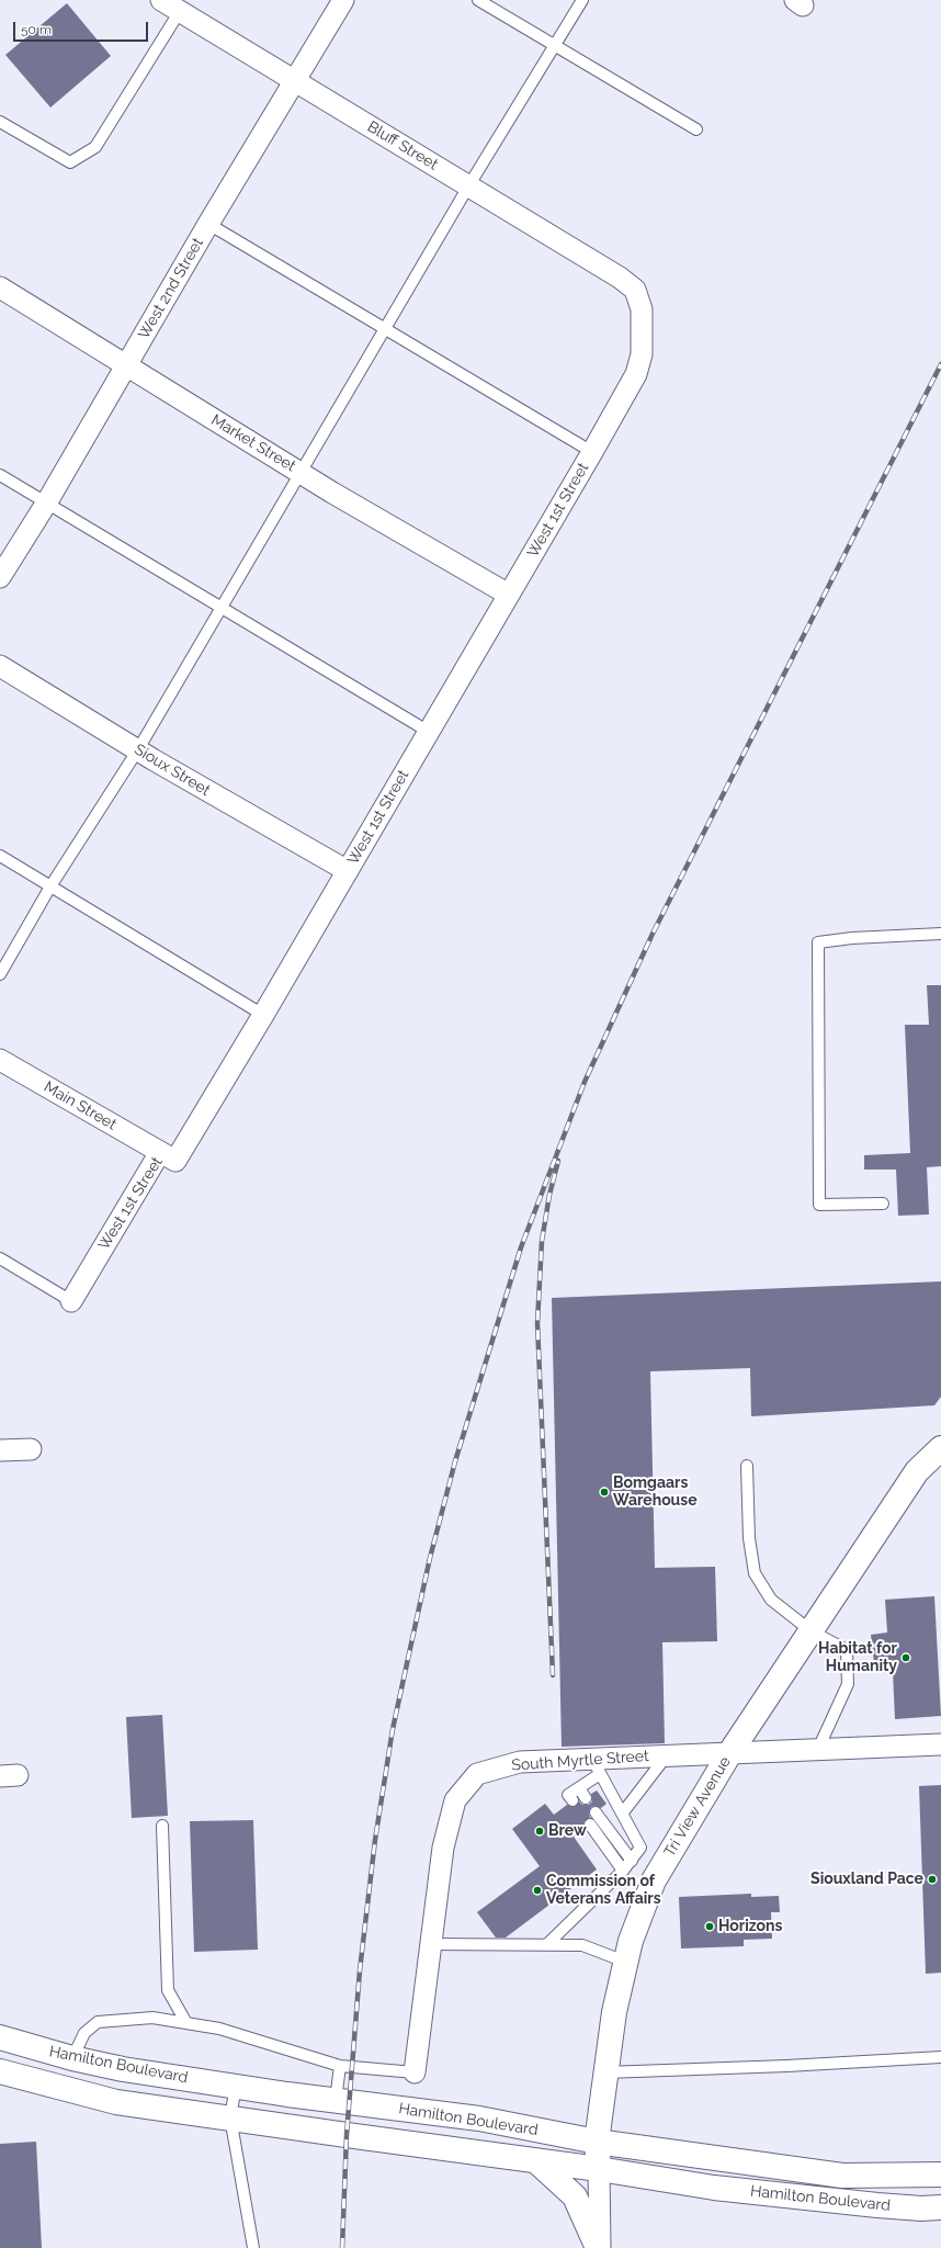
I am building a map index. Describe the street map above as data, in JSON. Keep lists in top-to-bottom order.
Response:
{
  "streets": {
    "main road": ["Tri View Avenue", "Hamilton Boulevard"],
    "street": [
      "Bluff Street",
      "West 2nd Street",
      "Market Street",
      "West 1st Street",
      "Sioux Street",
      "Main Street",
      "South Myrtle Street"
    ]
  },
  "crossings": [
    ["Bluff Street", "West 2nd Street"],
    ["Bluff Street", "West 1st Street"],
    ["West 2nd Street", "Market Street"],
    ["Market Street", "West 1st Street"],
    ["West 1st Street", "Sioux Street"],
    ["West 1st Street", "Main Street"],
    ["South Myrtle Street", "Tri View Avenue"],
    ["Tri View Avenue", "Hamilton Boulevard"]
  ],
  "places": [
    "Bomgaars Warehouse",
    "Habitat for Humanity",
    "Brew",
    "Siouxland Pace",
    "Commission of Veterans Affairs",
    "Horizons"
  ],
  "scale_bar": "50 m"
}
